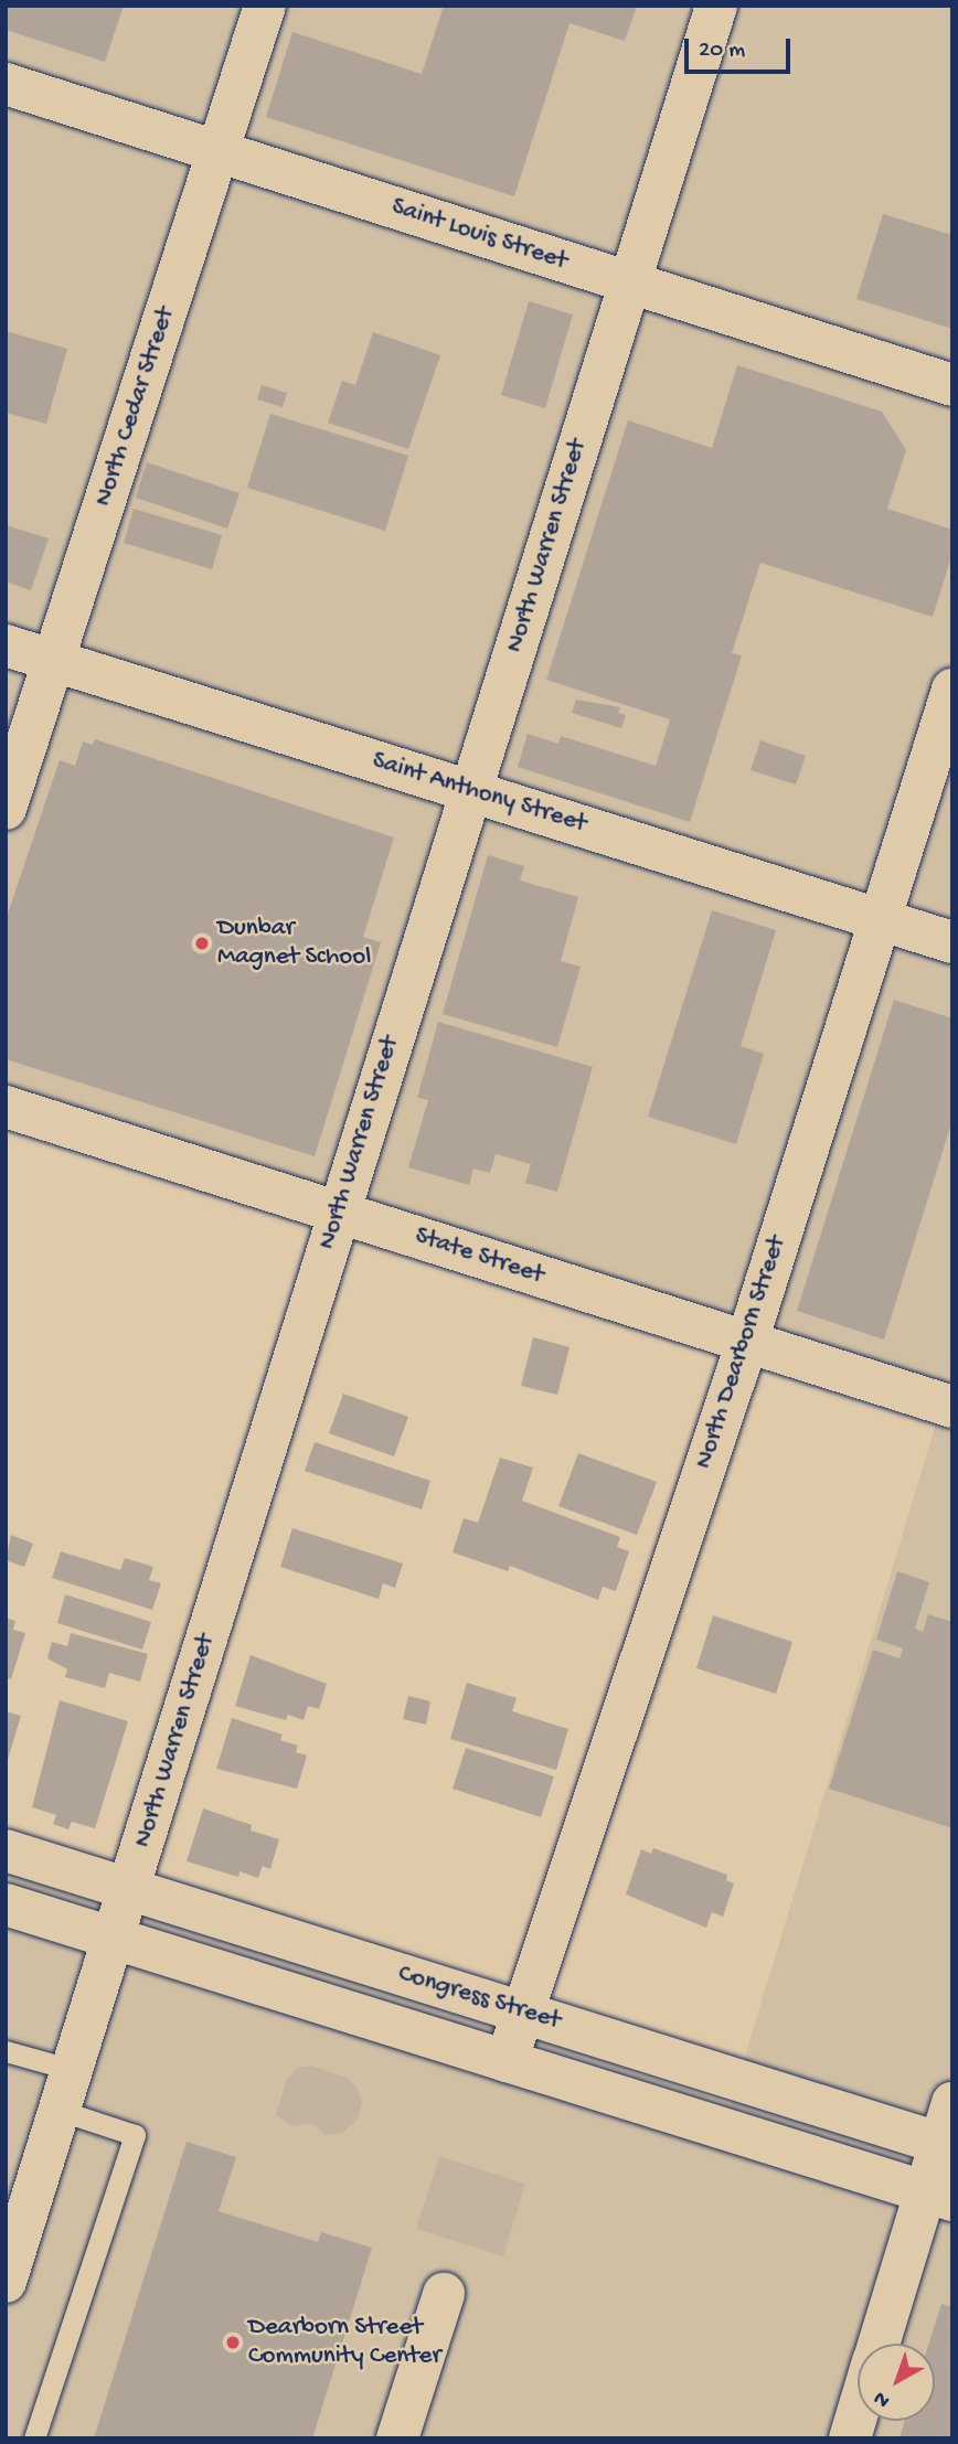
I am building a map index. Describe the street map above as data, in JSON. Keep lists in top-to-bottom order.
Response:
{
  "streets": {
    "street": [
      "Saint Louis Street",
      "North Cedar Street",
      "North Warren Street",
      "Saint Anthony Street",
      "State Street",
      "North Dearborn Street",
      "Congress Street"
    ]
  },
  "crossings": [
    ["Saint Louis Street", "North Cedar Street"],
    ["Saint Louis Street", "North Warren Street"],
    ["North Cedar Street", "Saint Anthony Street"],
    ["North Warren Street", "Saint Anthony Street"],
    ["North Warren Street", "State Street"],
    ["North Warren Street", "Congress Street"],
    ["Saint Anthony Street", "North Dearborn Street"],
    ["State Street", "North Dearborn Street"],
    ["North Dearborn Street", "Congress Street"]
  ],
  "places": ["Dunbar Magnet School", "Dearborn Street Community Center"],
  "scale_bar": "20 m",
  "north": "bottom left"
}
